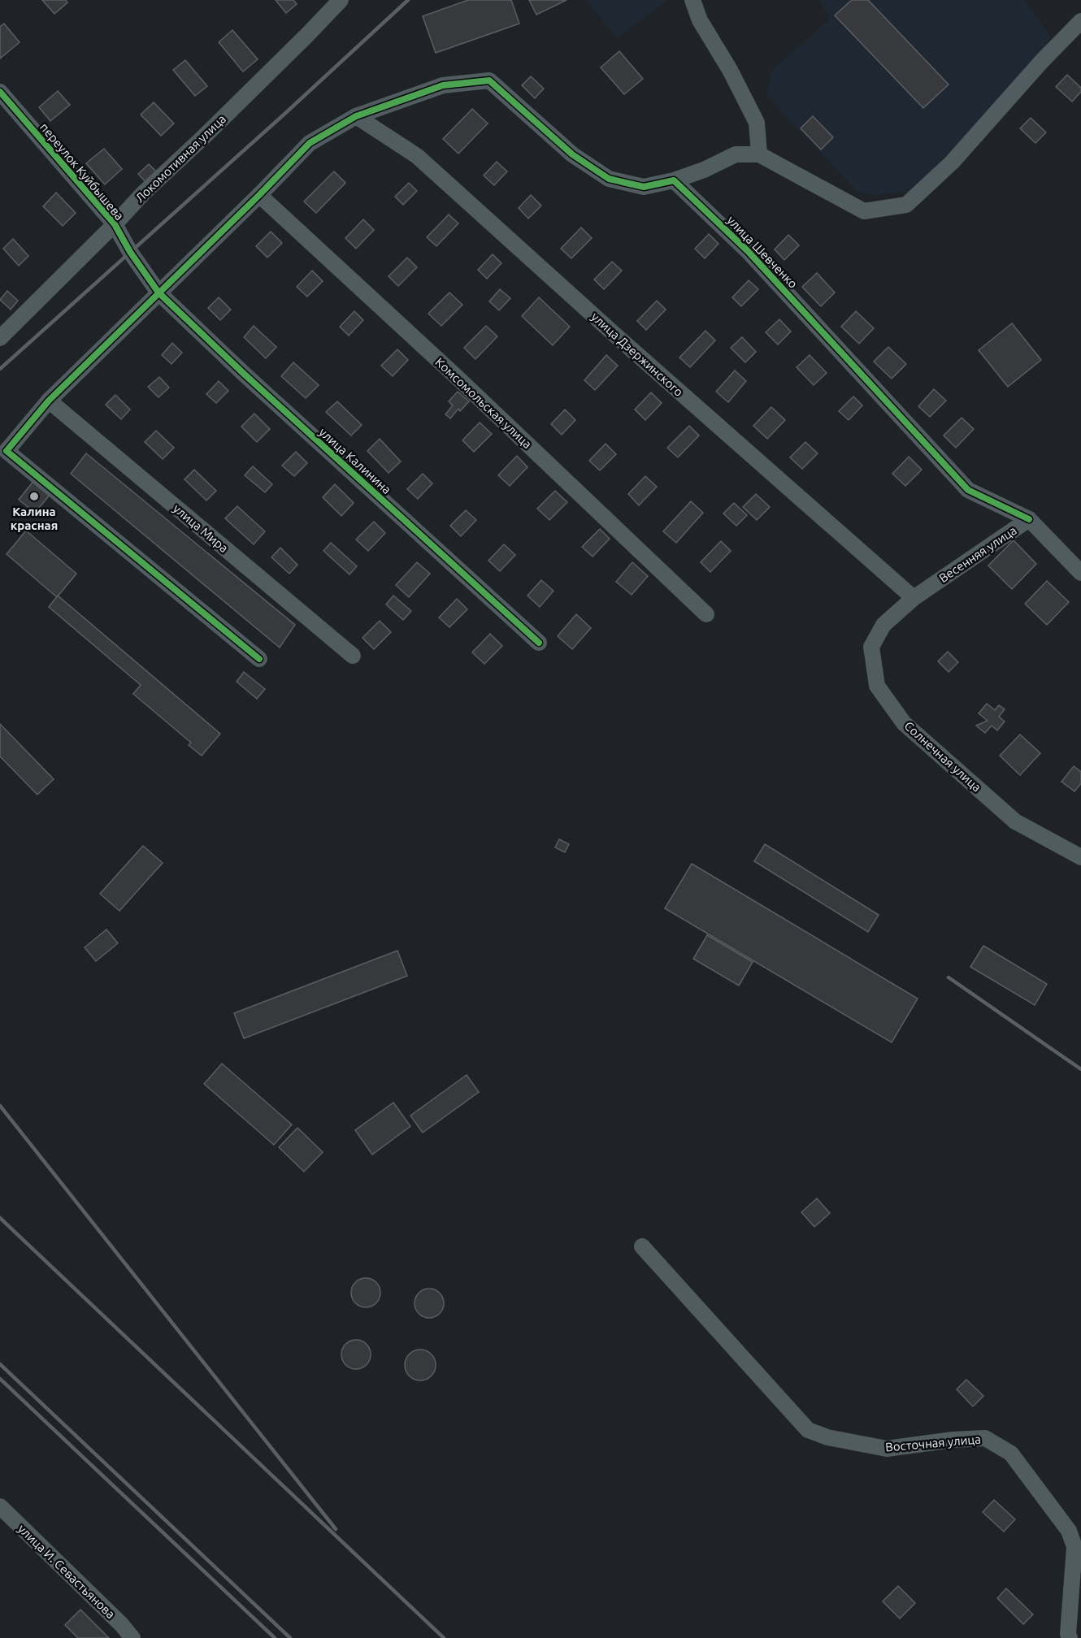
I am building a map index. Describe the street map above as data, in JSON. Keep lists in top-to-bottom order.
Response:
{
  "streets": {
    "street": [
      "Локомотивная улица",
      "переулок Куйбышева",
      "улица Шевченко",
      "улица Дзержинского",
      "Комсомольская улица",
      "улица Калинина",
      "улица Мира",
      "Весенняя улица",
      "Солнечная улица",
      "Восточная улица",
      "улица И. Севастьянова"
    ]
  },
  "crossings": [
    ["Локомотивная улица", "переулок Куйбышева"],
    ["переулок Куйбышева", "улица Калинина"],
    ["улица Шевченко", "Весенняя улица"],
    ["улица Дзержинского", "Весенняя улица"],
    ["улица Дзержинского", "Солнечная улица"],
    ["Весенняя улица", "Солнечная улица"]
  ],
  "places": ["Калина красная"]
}
